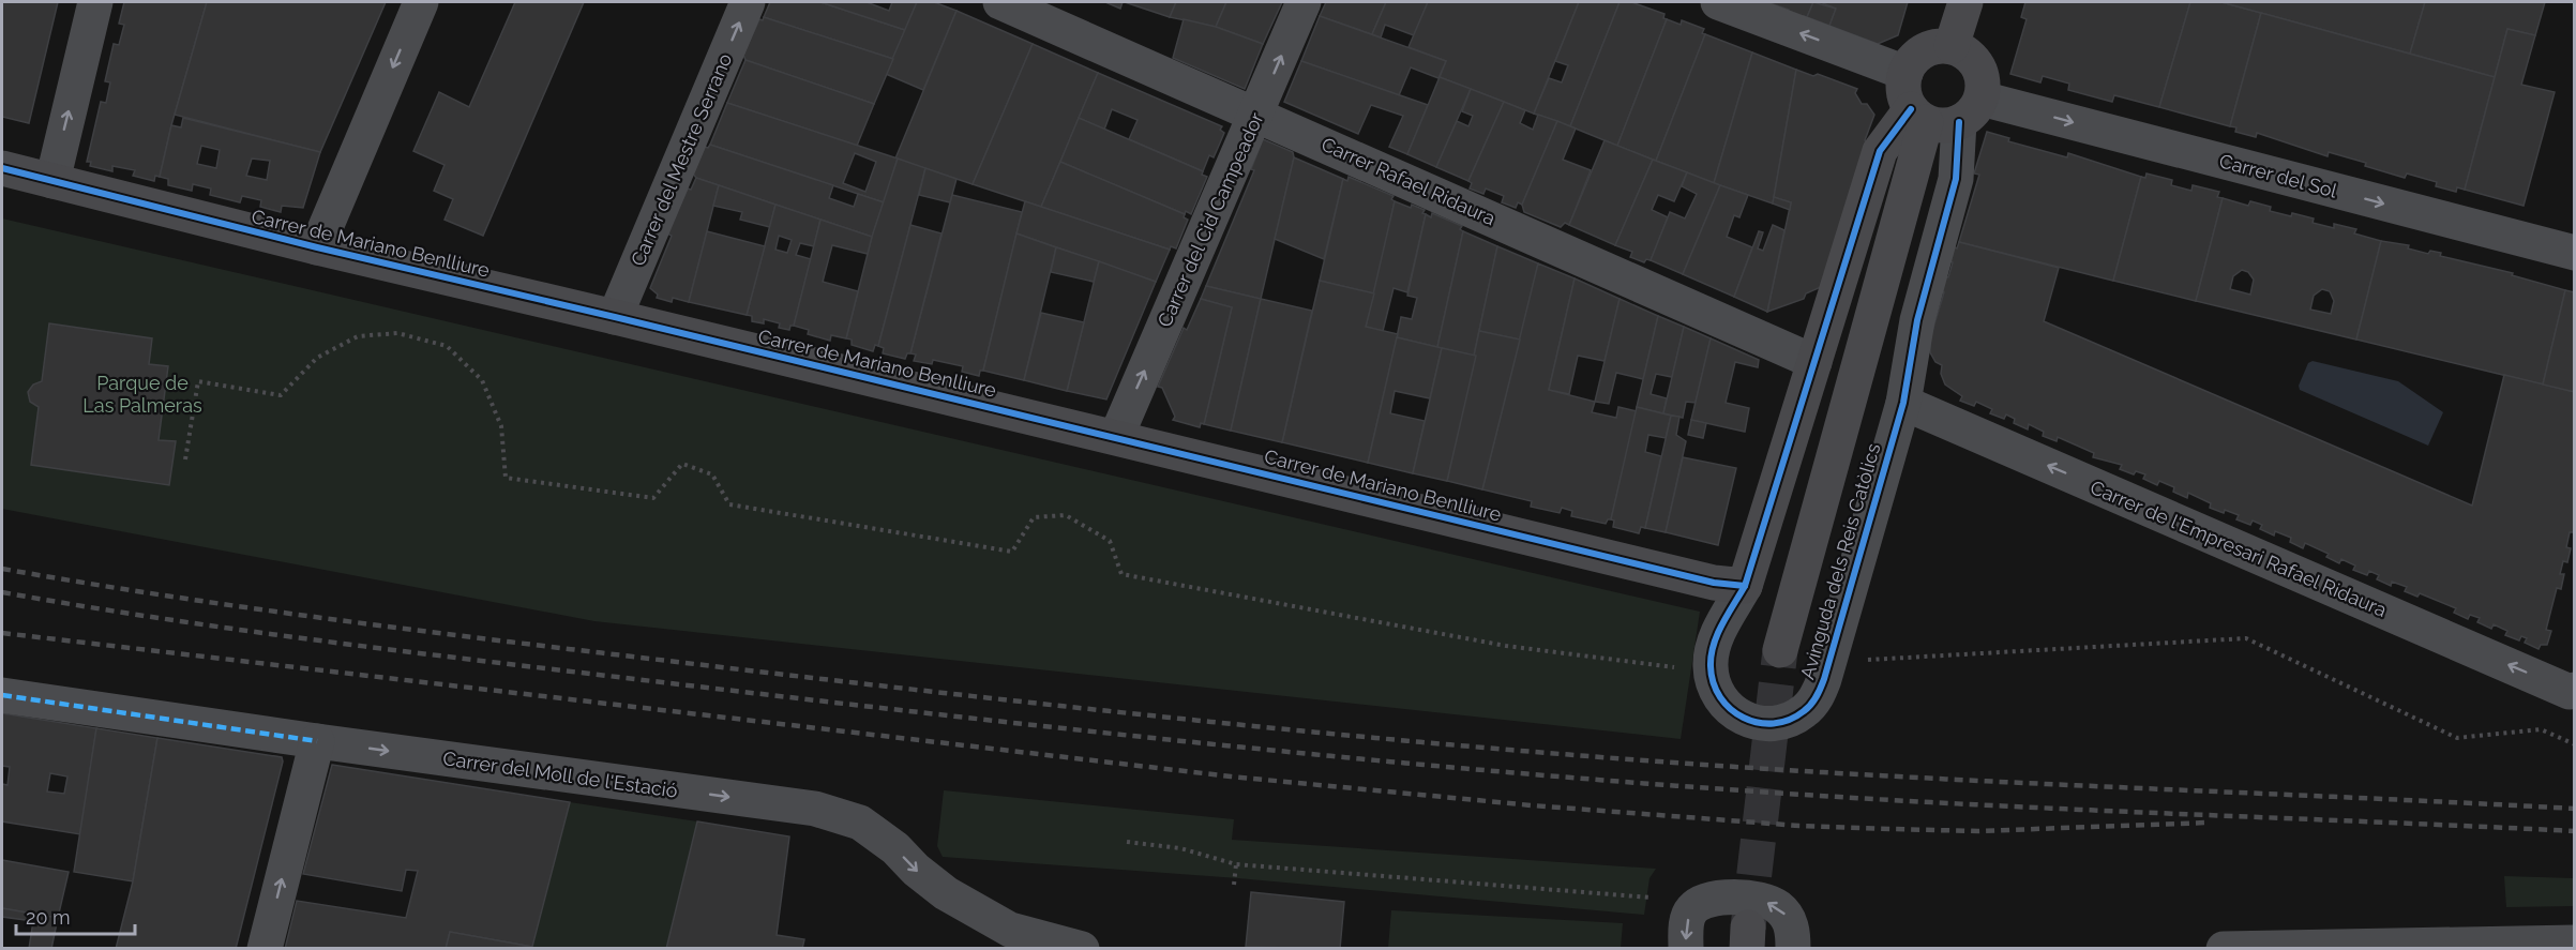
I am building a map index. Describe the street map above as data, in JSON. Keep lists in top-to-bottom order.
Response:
{
  "streets": {
    "street": [
      "Carrer del Mestre Serrano",
      "Carrer del Sol",
      "Carrer Rafael Ridaura",
      "Carrer del Cid Campeador",
      "Carrer de Mariano Benlliure",
      "Carrer de l'Empresari Rafael Ridaura",
      "Avinguda dels Reis Catòlics",
      "Carrer del Moll de l'Estació"
    ]
  },
  "crossings": [
    ["Carrer del Mestre Serrano", "Carrer de Mariano Benlliure"],
    ["Carrer del Sol", "Avinguda dels Reis Catòlics"],
    ["Carrer Rafael Ridaura", "Carrer del Cid Campeador"],
    ["Carrer del Cid Campeador", "Carrer de Mariano Benlliure"],
    ["Carrer de l'Empresari Rafael Ridaura", "Avinguda dels Reis Catòlics"]
  ],
  "one_way": [
    "Carrer del Sol",
    "Carrer del Cid Campeador",
    "Carrer de l'Empresari Rafael Ridaura",
    "Carrer del Moll de l'Estació"
  ],
  "parks": ["Parque de Las Palmeras"],
  "scale_bar": "20 m"
}
